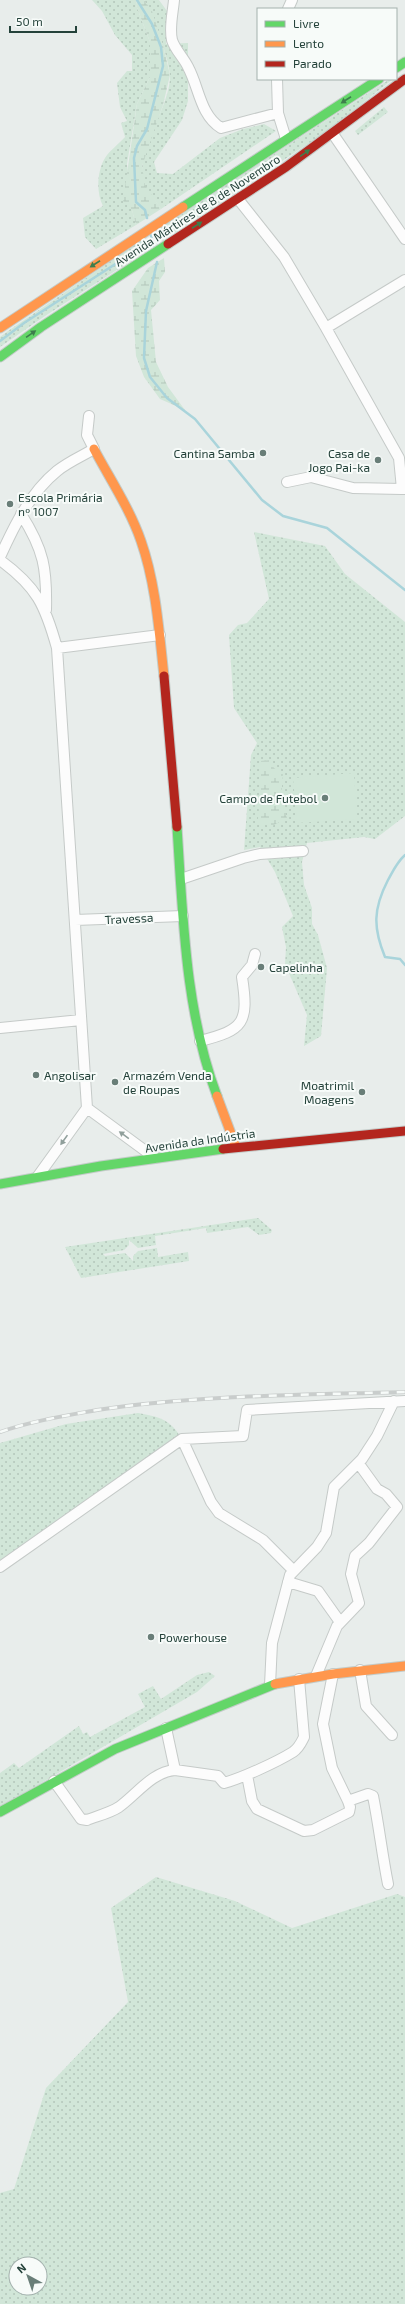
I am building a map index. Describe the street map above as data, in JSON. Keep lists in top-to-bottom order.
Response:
{
  "streets": {
    "street": ["Avenida Mártires de 8 de Novembro", "Travessa", "Avenida da Indústria"]
  },
  "places": [
    "Cantina Samba",
    "Casa de Jogo Pai-ka",
    "Escola Primária nº 1007",
    "Campo de Futebol",
    "Capelinha",
    "Angolisar",
    "Armazém Venda de Roupas",
    "Moatrimil Moagens",
    "Powerhouse"
  ],
  "legend": ["Livre", "Lento", "Parado"],
  "scale_bar": "50 m",
  "north": "top left"
}
